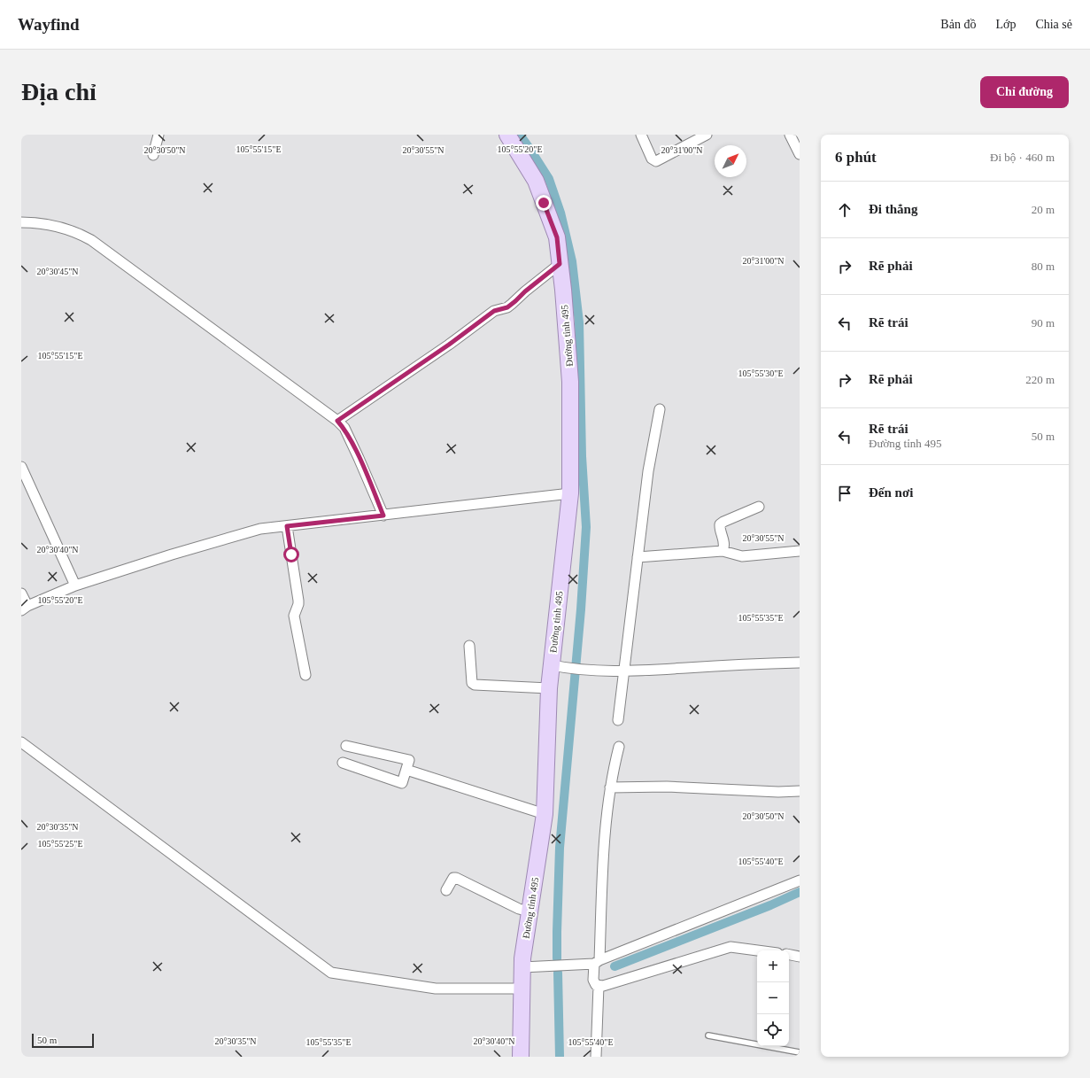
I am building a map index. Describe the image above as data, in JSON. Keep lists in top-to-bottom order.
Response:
{
  "streets": {
    "main road": ["Đường tỉnh 495"]
  },
  "scale_bar": "50 m",
  "north": "top right",
  "page": {
    "header": "Wayfind",
    "nav": ["Bản đồ", "Lớp", "Chia sẻ"],
    "buttons": "Chỉ đường",
    "title": "Địa chỉ",
    "heading": ["6 phút", "Đi bộ · 460 m"],
    "list": [
      ["Đi thẳng", "20 m"],
      ["Rẽ phải", "80 m"],
      ["Rẽ trái", "90 m"],
      ["Rẽ phải", "220 m"],
      ["Rẽ trái", "Đường tỉnh 495", "50 m"],
      "Đến nơi"
    ],
    "map_buttons": ["+", "−"],
    "scale": "50 m"
  },
  "coordinates": [
    "105°55'15\"E",
    "105°55'20\"E",
    "20°30'50\"N",
    "20°30'55\"N",
    "20°31'00\"N",
    "20°30'45\"N",
    "105°55'30\"E",
    "20°30'40\"N",
    "105°55'35\"E",
    "20°30'35\"N",
    "105°55'25\"E",
    "105°55'40\"E"
  ]
}
